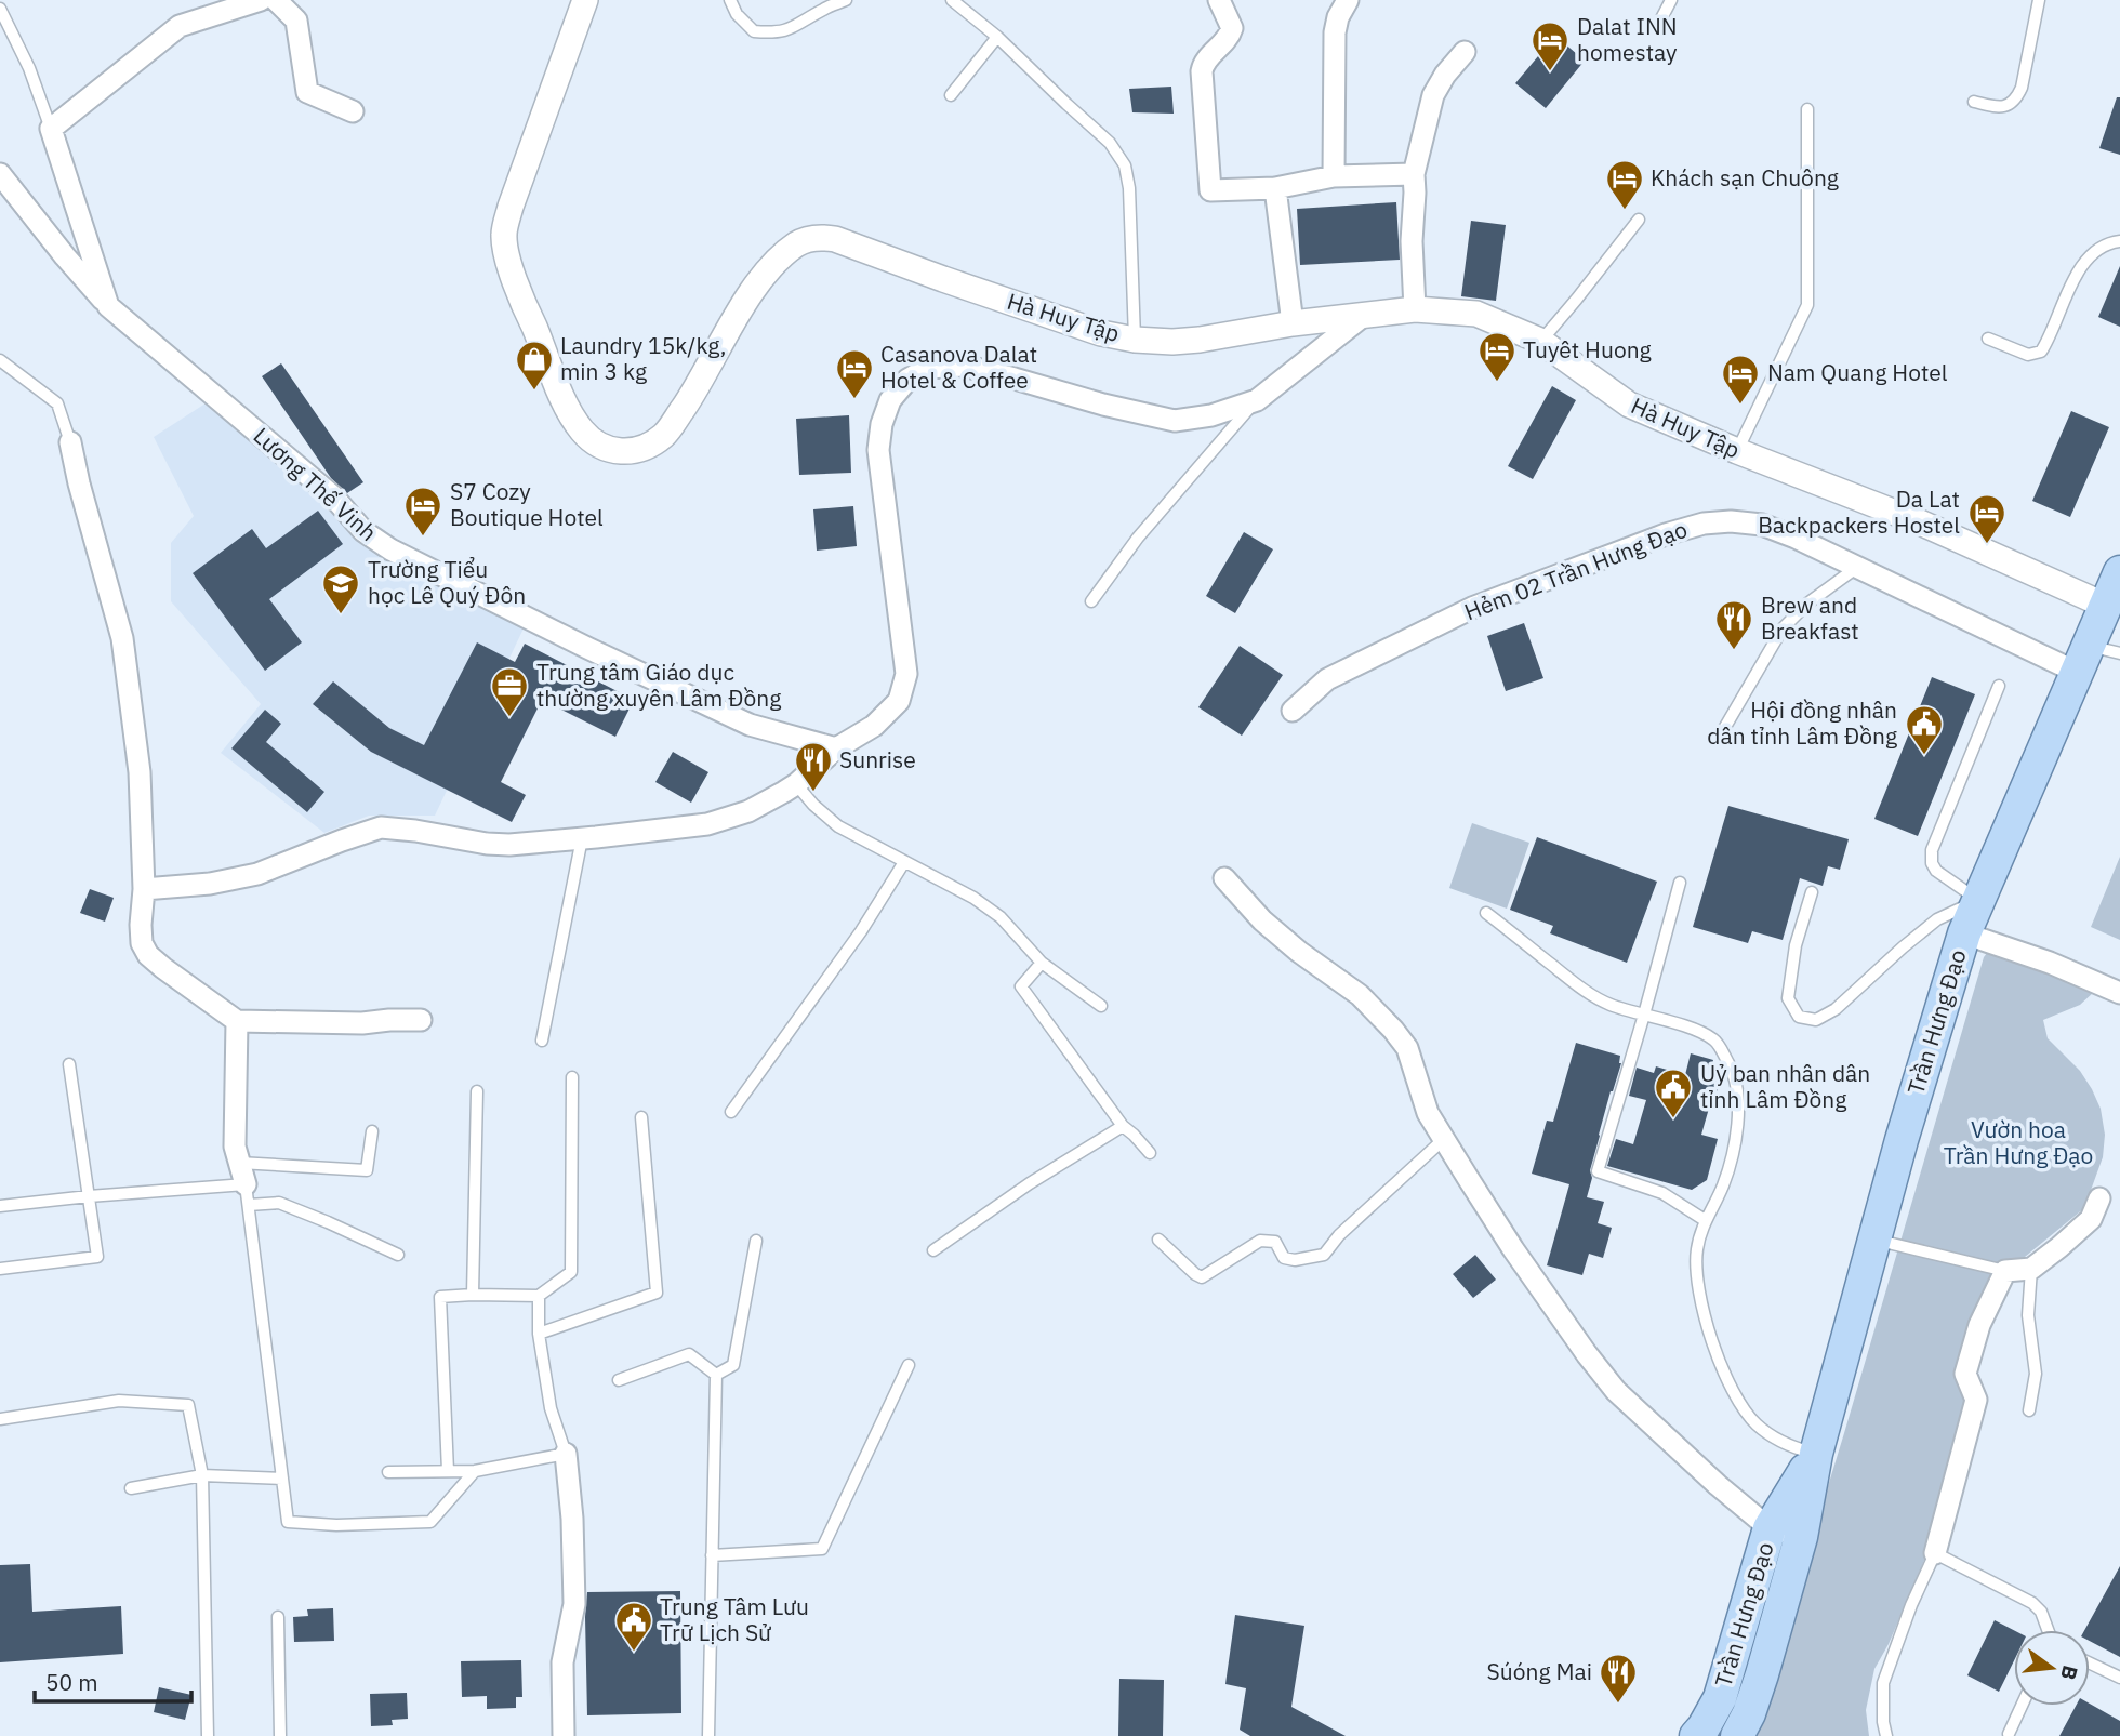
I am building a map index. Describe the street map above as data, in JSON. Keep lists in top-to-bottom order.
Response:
{
  "streets": {
    "main road": ["Trần Hưng Đạo"],
    "street": ["Hà Huy Tập", "Lương Thế Vinh", "Hẻm 02 Trần Hưng Đạo"]
  },
  "crossings": [
    ["Hà Huy Tập", "Trần Hưng Đạo"],
    ["Hẻm 02 Trần Hưng Đạo", "Trần Hưng Đạo"]
  ],
  "parks": ["Vườn hoa Trần Hưng Đạo"],
  "places": {
    "hotel": [
      "Dalat INN homestay",
      "Khách sạn Chuông",
      "Tuyêt Huong",
      "Casanova Dalat Hotel & Coffee",
      "Nam Quang Hotel",
      "S7 Cozy Boutique Hotel",
      "Da Lat Backpackers Hostel"
    ],
    "shop": ["Laundry 15k/kg, min 3 kg"],
    "school or university": ["Trường Tiểu học Lê Quý Đôn"],
    "restaurant": ["Brew and Breakfast", "Sunrise", "Súóng Mai"],
    "office": ["Trung tâm Giáo dục thường xuyên Lâm Đồng"],
    "public building": ["Hội đồng nhân dân tỉnh Lâm Đồng", "Uỷ ban nhân dân tỉnh Lâm Đồng", "Trung Tâm Lưu Trữ Lịch Sử"]
  },
  "scale_bar": "50 m",
  "north": "right"
}
